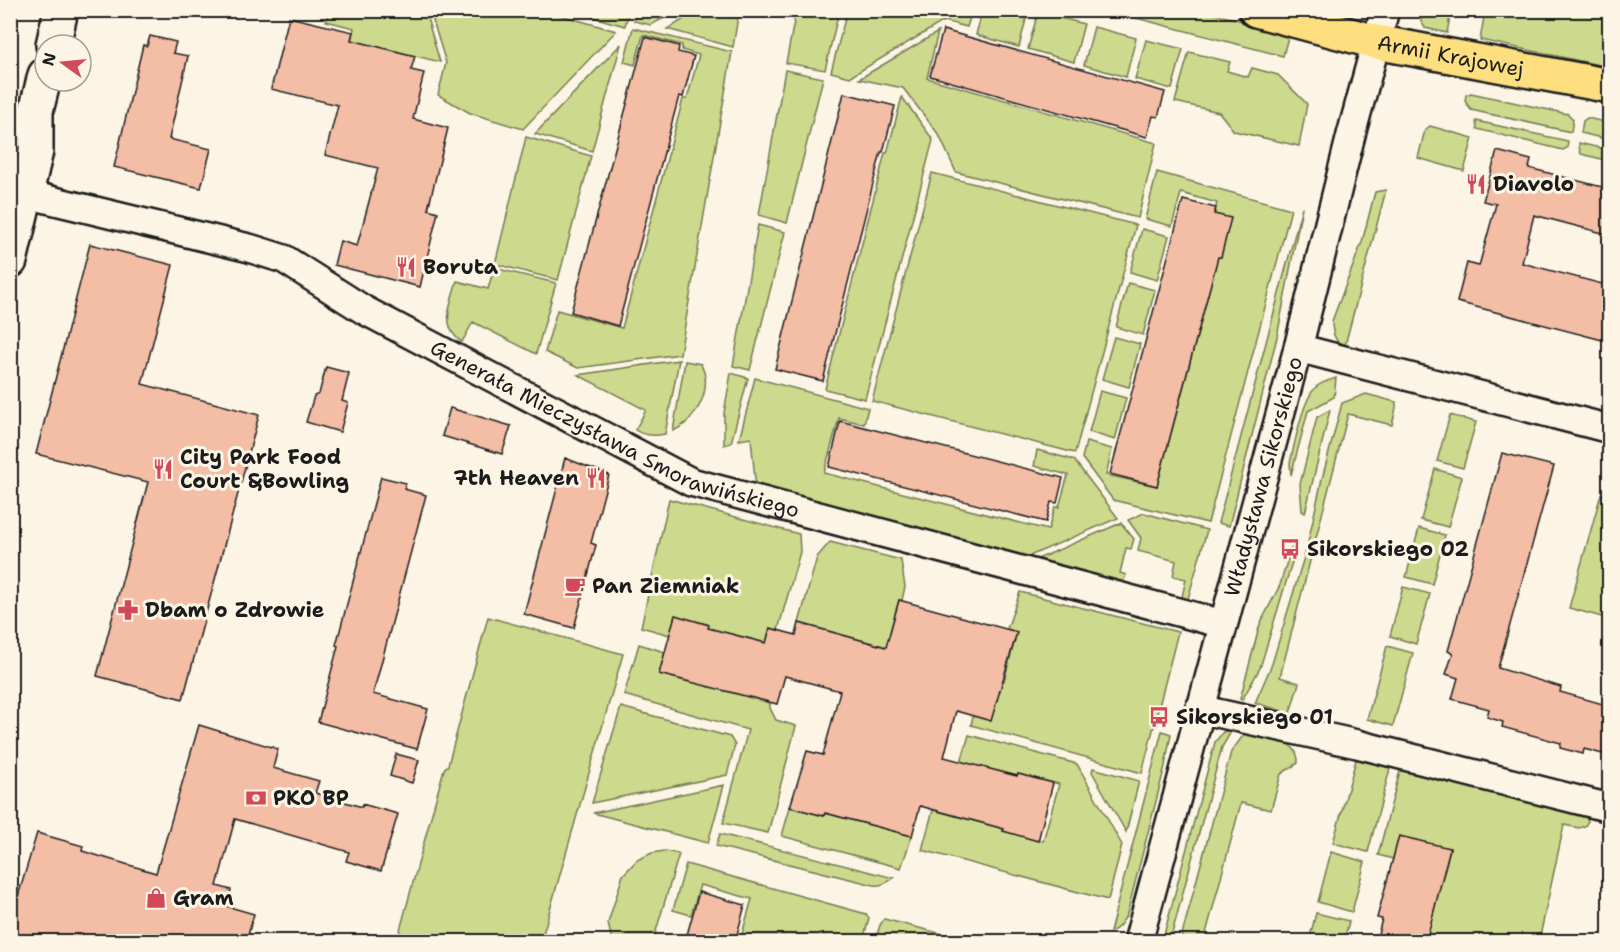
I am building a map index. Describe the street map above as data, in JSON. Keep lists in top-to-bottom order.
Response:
{
  "streets": {
    "main road": ["Armii Krajowej"],
    "street": ["Generała Mieczysława Smorawińskiego", "Władysława Sikorskiego"]
  },
  "crossings": [
    ["Armii Krajowej", "Władysława Sikorskiego"],
    ["Generała Mieczysława Smorawińskiego", "Władysława Sikorskiego"]
  ],
  "places": {
    "restaurant": [
      "Diavolo",
      "Boruta",
      "City Park Food Court &Bowling",
      "7th Heaven"
    ],
    "bus stop": ["Sikorskiego 02", "Sikorskiego 01"],
    "cafe": ["Pan Ziemniak"],
    "pharmacy": ["Dbam o Zdrowie"],
    "bank": ["PKO BP"],
    "shop": ["Gram"]
  },
  "north": "left"
}
